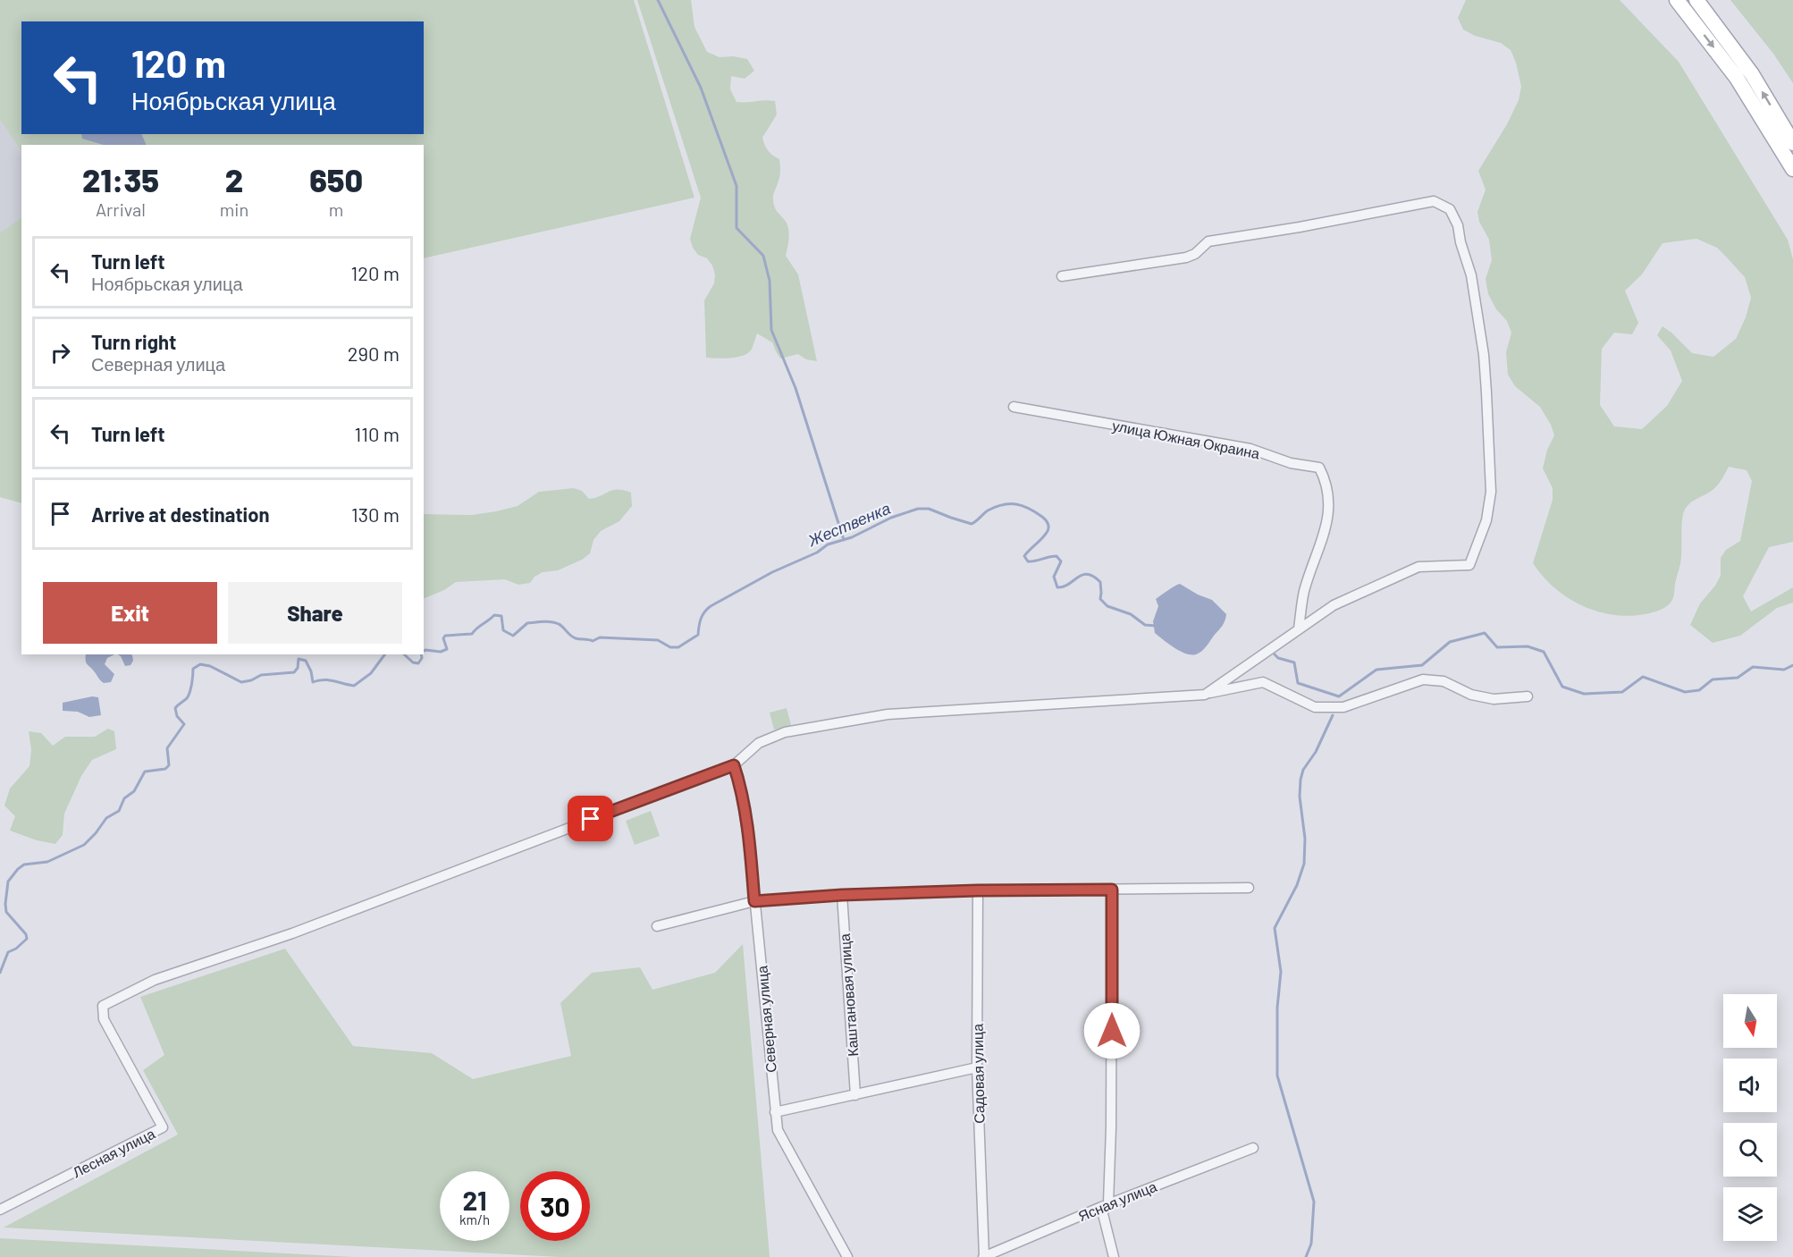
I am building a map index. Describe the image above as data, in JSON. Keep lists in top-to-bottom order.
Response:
{
  "streets": {
    "street": [
      "улица Южная Окраина",
      "Каштановая улица",
      "Северная улица",
      "Садовая улица",
      "Лесная улица",
      "Ясная улица"
    ]
  },
  "crossings": [
    ["Северная улица", "Лесная улица"],
    ["Садовая улица", "Ясная улица"]
  ],
  "water": ["Жественка"],
  "north": "bottom",
  "page": {
    "turn": ["120 m", "Ноябрьская улица"],
    "eta": [
      "21:35",
      "Arrival",
      "2",
      "min",
      "650",
      "m"
    ],
    "list": [
      {
        "name": "Turn left",
        "note": "Ноябрьская улица",
        "value": "120 m"
      },
      {
        "name": "Turn right",
        "note": "Северная улица",
        "value": "290 m"
      },
      {
        "name": "Turn left",
        "value": "110 m"
      },
      {
        "name": "Arrive at destination",
        "value": "130 m"
      }
    ],
    "buttons": ["Exit", "Share"],
    "speed": "21 km/h",
    "limit": "30"
  }
}
